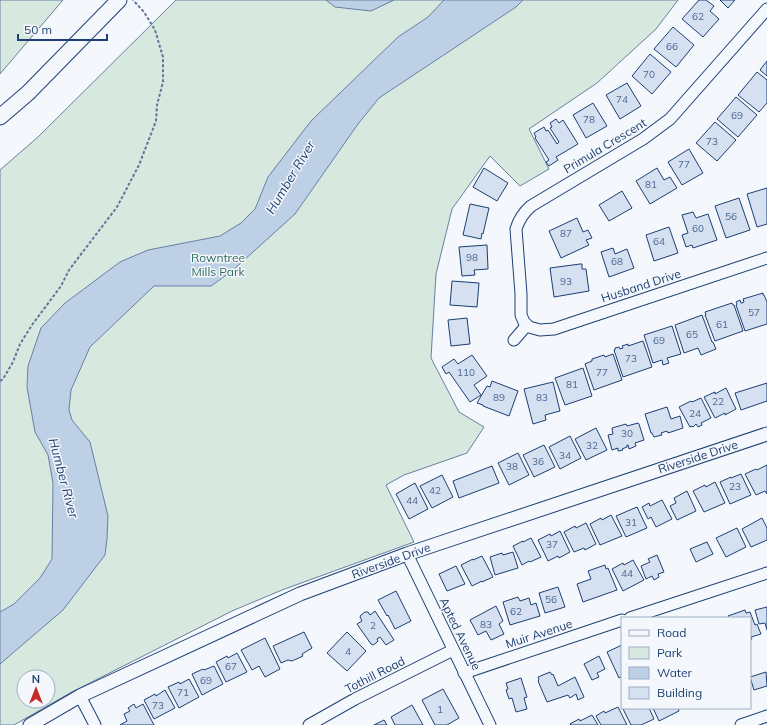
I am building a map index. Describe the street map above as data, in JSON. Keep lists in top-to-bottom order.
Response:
{
  "streets": {
    "street": [
      "Primula Crescent",
      "Husband Drive",
      "Riverside Drive",
      "Apted Avenue",
      "Muir Avenue",
      "Tothill Road"
    ]
  },
  "crossings": [
    ["Primula Crescent", "Husband Drive"],
    ["Riverside Drive", "Apted Avenue"],
    ["Apted Avenue", "Muir Avenue"],
    ["Apted Avenue", "Tothill Road"]
  ],
  "water": ["Humber River"],
  "parks": ["Rowntree Mills Park"],
  "house_numbers": [
    "62",
    "66",
    "70",
    "74",
    "69",
    "78",
    "73",
    "77",
    "81",
    "56",
    "60",
    "87",
    "64",
    "98",
    "68",
    "93",
    "57",
    "61",
    "65",
    "69",
    "73",
    "110",
    "77",
    "81",
    "89",
    "83",
    "22",
    "24",
    "30",
    "32",
    "34",
    "36",
    "38",
    "23",
    "42",
    "44",
    "31",
    "37",
    "44",
    "56",
    "62",
    "83",
    "2",
    "4",
    "67",
    "69",
    "71",
    "73",
    "1"
  ],
  "legend": [
    "Road",
    "Park",
    "Water",
    "Building"
  ],
  "scale_bar": "50 m",
  "north": "top"
}
